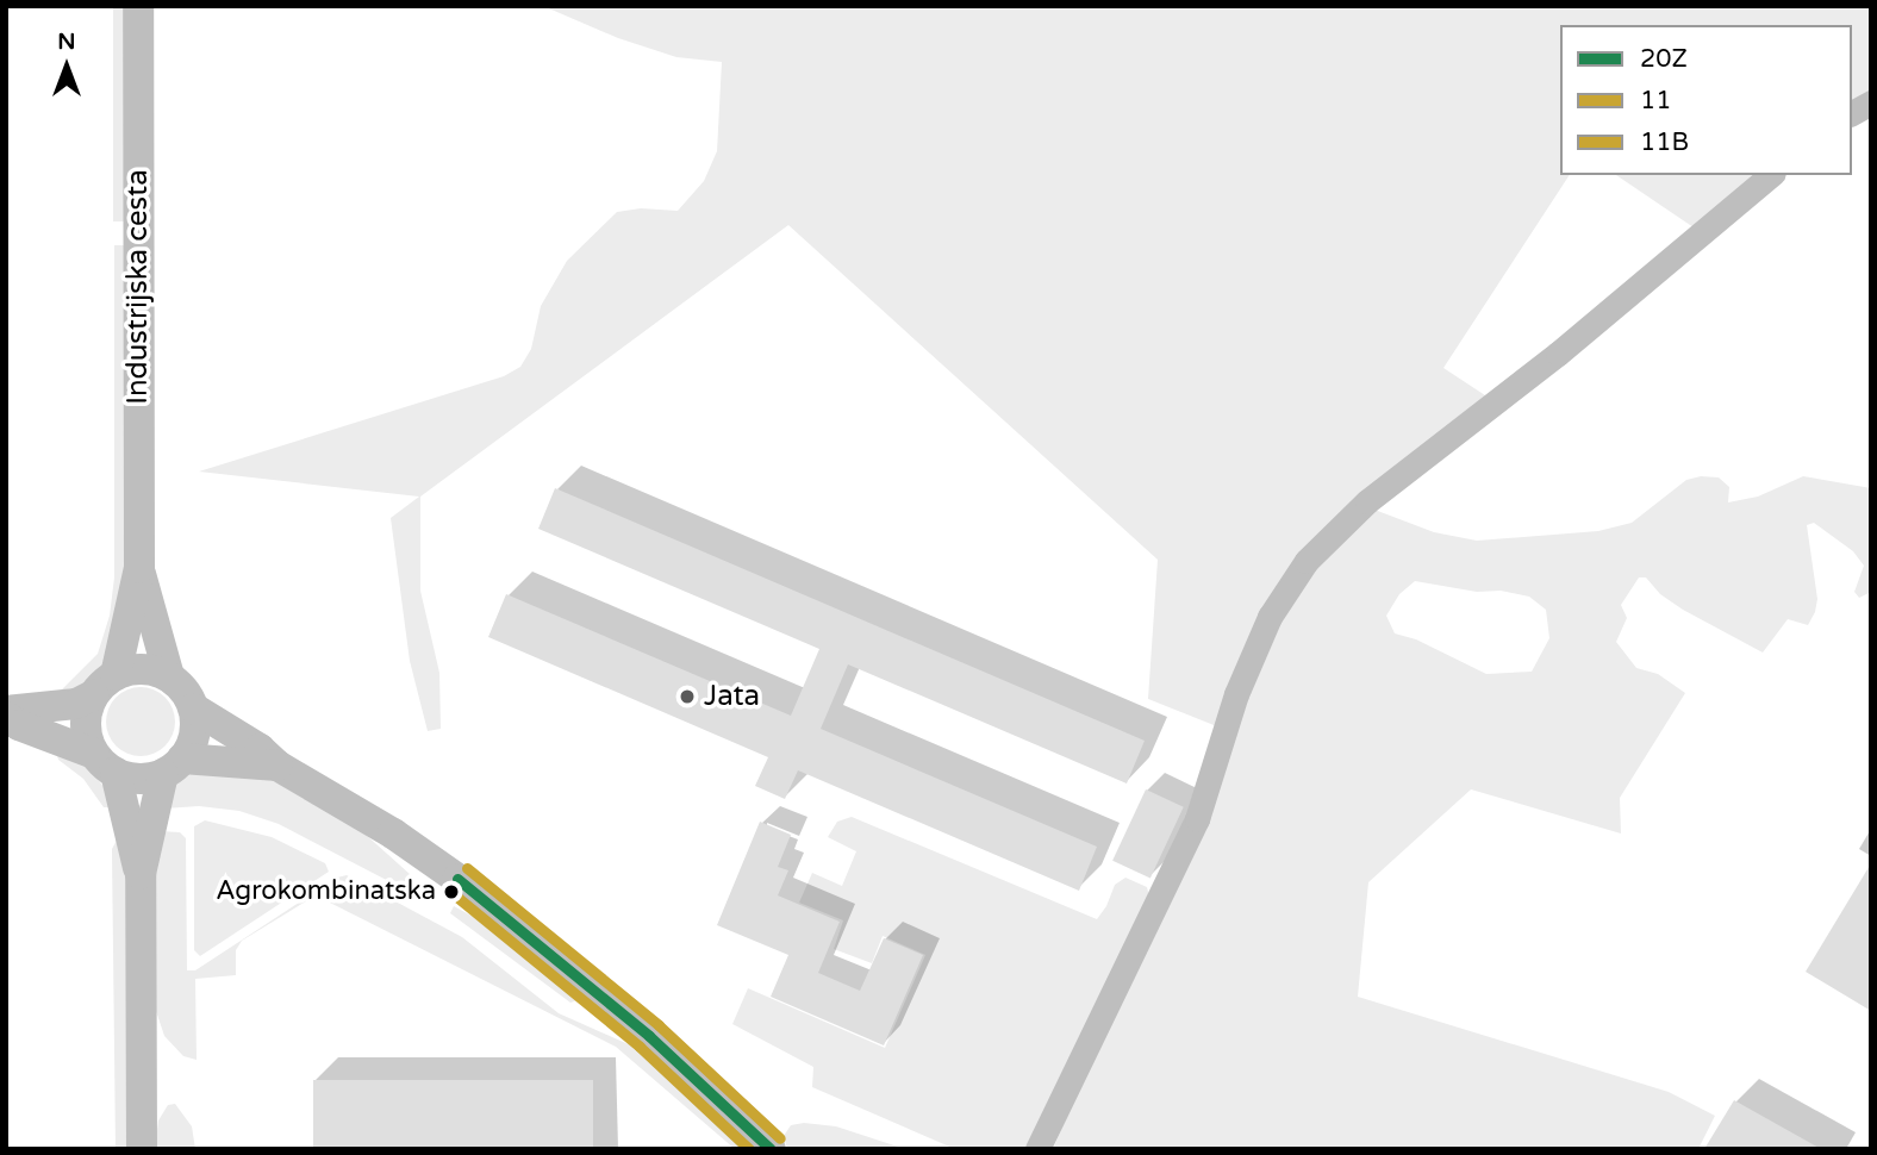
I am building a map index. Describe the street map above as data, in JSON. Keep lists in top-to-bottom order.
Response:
{
  "streets": {
    "street": ["Industrijska cesta"]
  },
  "places": ["Jata", "Agrokombinatska"],
  "lines": ["transit line 11B", "transit line 20Z", "transit line 11"],
  "legend": ["20Z", "11", "11B"],
  "north": "top"
}
